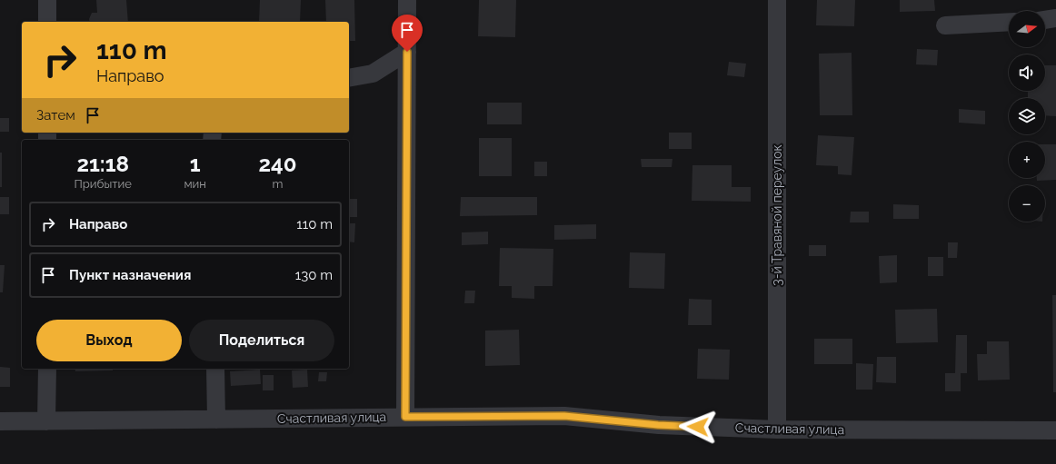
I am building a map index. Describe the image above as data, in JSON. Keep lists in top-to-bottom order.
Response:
{
  "streets": {
    "street": ["3-й Травяной переулок", "Счастливая улица"]
  },
  "crossings": [
    ["3-й Травяной переулок", "Счастливая улица"]
  ],
  "north": "right",
  "page": {
    "map_buttons": ["+", "−"],
    "turn": ["110 m", "Направо"],
    "then": "Затем",
    "eta": [
      "21:18",
      "Прибытие",
      "1",
      "мин",
      "240",
      "m"
    ],
    "list": [
      {
        "name": "Направо",
        "value": "110 m"
      },
      {
        "name": "Пункт назначения",
        "value": "130 m"
      }
    ],
    "buttons": ["Выход", "Поделиться"]
  }
}
